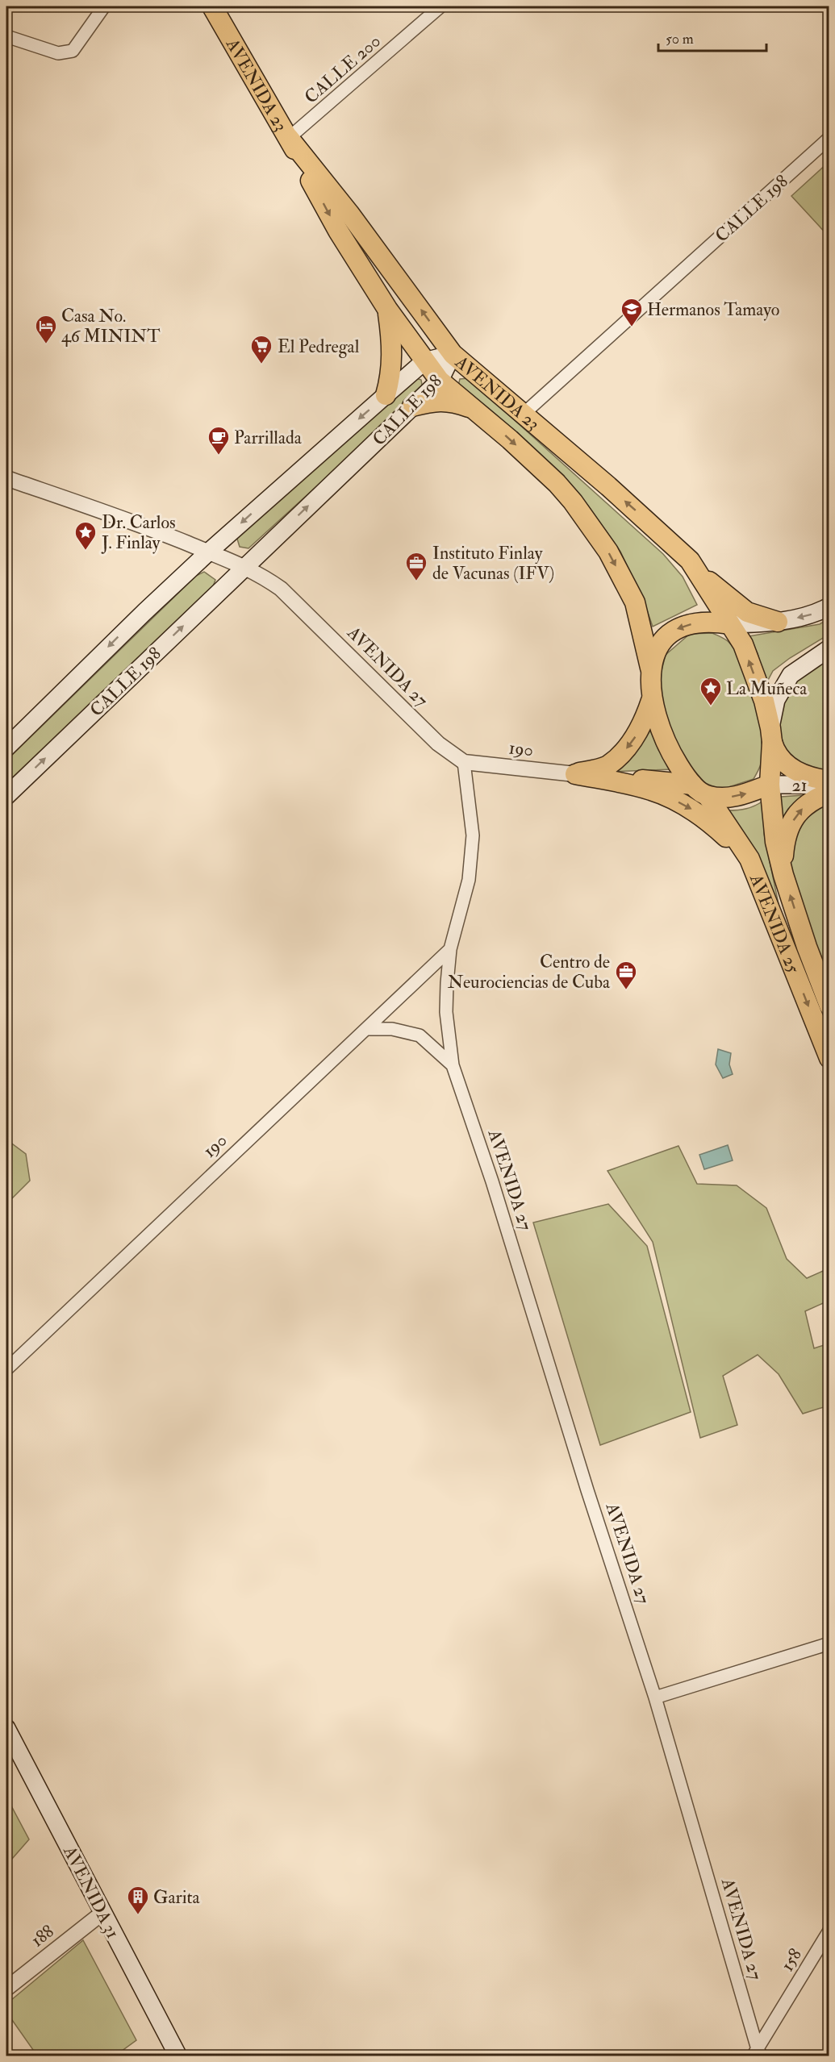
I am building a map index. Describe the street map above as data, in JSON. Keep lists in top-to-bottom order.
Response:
{
  "streets": {
    "main road": [
      "AVENIDA 23",
      "CALLE 198",
      "21",
      "AVENIDA 25",
      "AVENIDA 31"
    ],
    "street": [
      "CALLE 200",
      "AVENIDA 27",
      "190",
      "188",
      "158"
    ]
  },
  "crossings": [
    ["CALLE 200", "AVENIDA 23"],
    ["AVENIDA 23", "CALLE 198"],
    ["AVENIDA 23", "21"],
    ["AVENIDA 23", "AVENIDA 25"],
    ["CALLE 198", "AVENIDA 27"],
    ["AVENIDA 27", "190"],
    ["AVENIDA 27", "158"],
    ["21", "AVENIDA 25"],
    ["AVENIDA 31", "188"]
  ],
  "places": {
    "school or university": ["Hermanos Tamayo"],
    "hotel": ["Casa No. 46 MININT"],
    "supermarket": ["El Pedregal"],
    "cafe": ["Parrillada"],
    "place": ["Dr. Carlos J. Finlay", "La Muñeca"],
    "office": ["Instituto Finlay de Vacunas (IFV)", "Centro de Neurociencias de Cuba"],
    "building": ["Garita"]
  },
  "scale_bar": "50 m"
}
